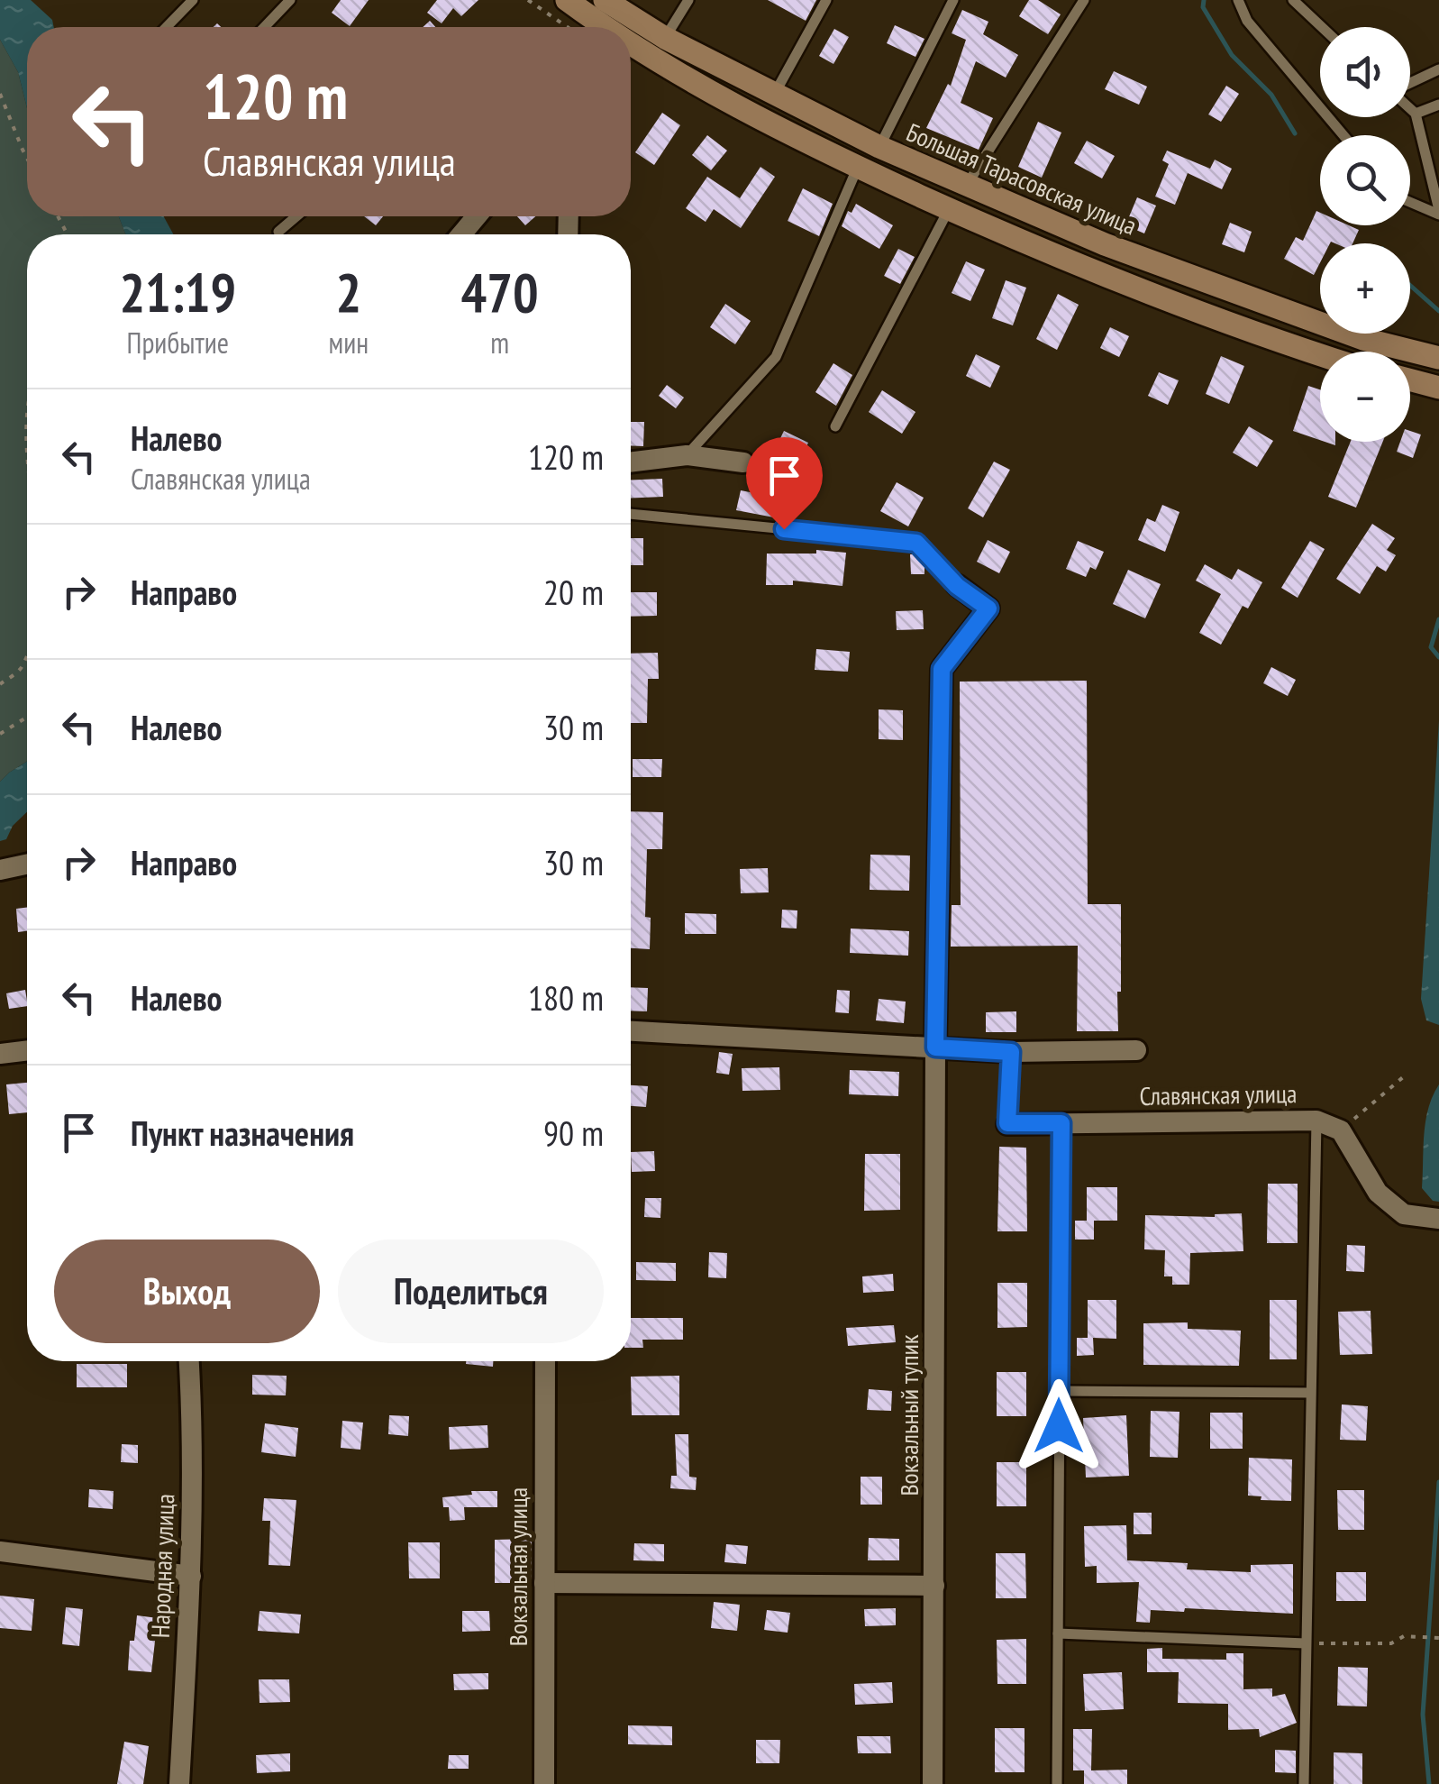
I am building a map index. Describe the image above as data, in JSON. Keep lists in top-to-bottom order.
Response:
{
  "streets": {
    "street": [
      "Большая Тарасовская улица",
      "Славянская улица",
      "Вокзальный тупик",
      "Народная улица",
      "Вокзальная улица"
    ]
  },
  "page": {
    "map_buttons": ["+", "−"],
    "turn": ["120 m", "Славянская улица"],
    "eta": [
      "21:19",
      "Прибытие",
      "2",
      "мин",
      "470",
      "m"
    ],
    "list": [
      {
        "name": "Налево",
        "note": "Славянская улица",
        "value": "120 m"
      },
      {
        "name": "Направо",
        "value": "20 m"
      },
      {
        "name": "Налево",
        "value": "30 m"
      },
      {
        "name": "Направо",
        "value": "30 m"
      },
      {
        "name": "Налево",
        "value": "180 m"
      },
      {
        "name": "Пункт назначения",
        "value": "90 m"
      }
    ],
    "buttons": ["Выход", "Поделиться"]
  }
}
